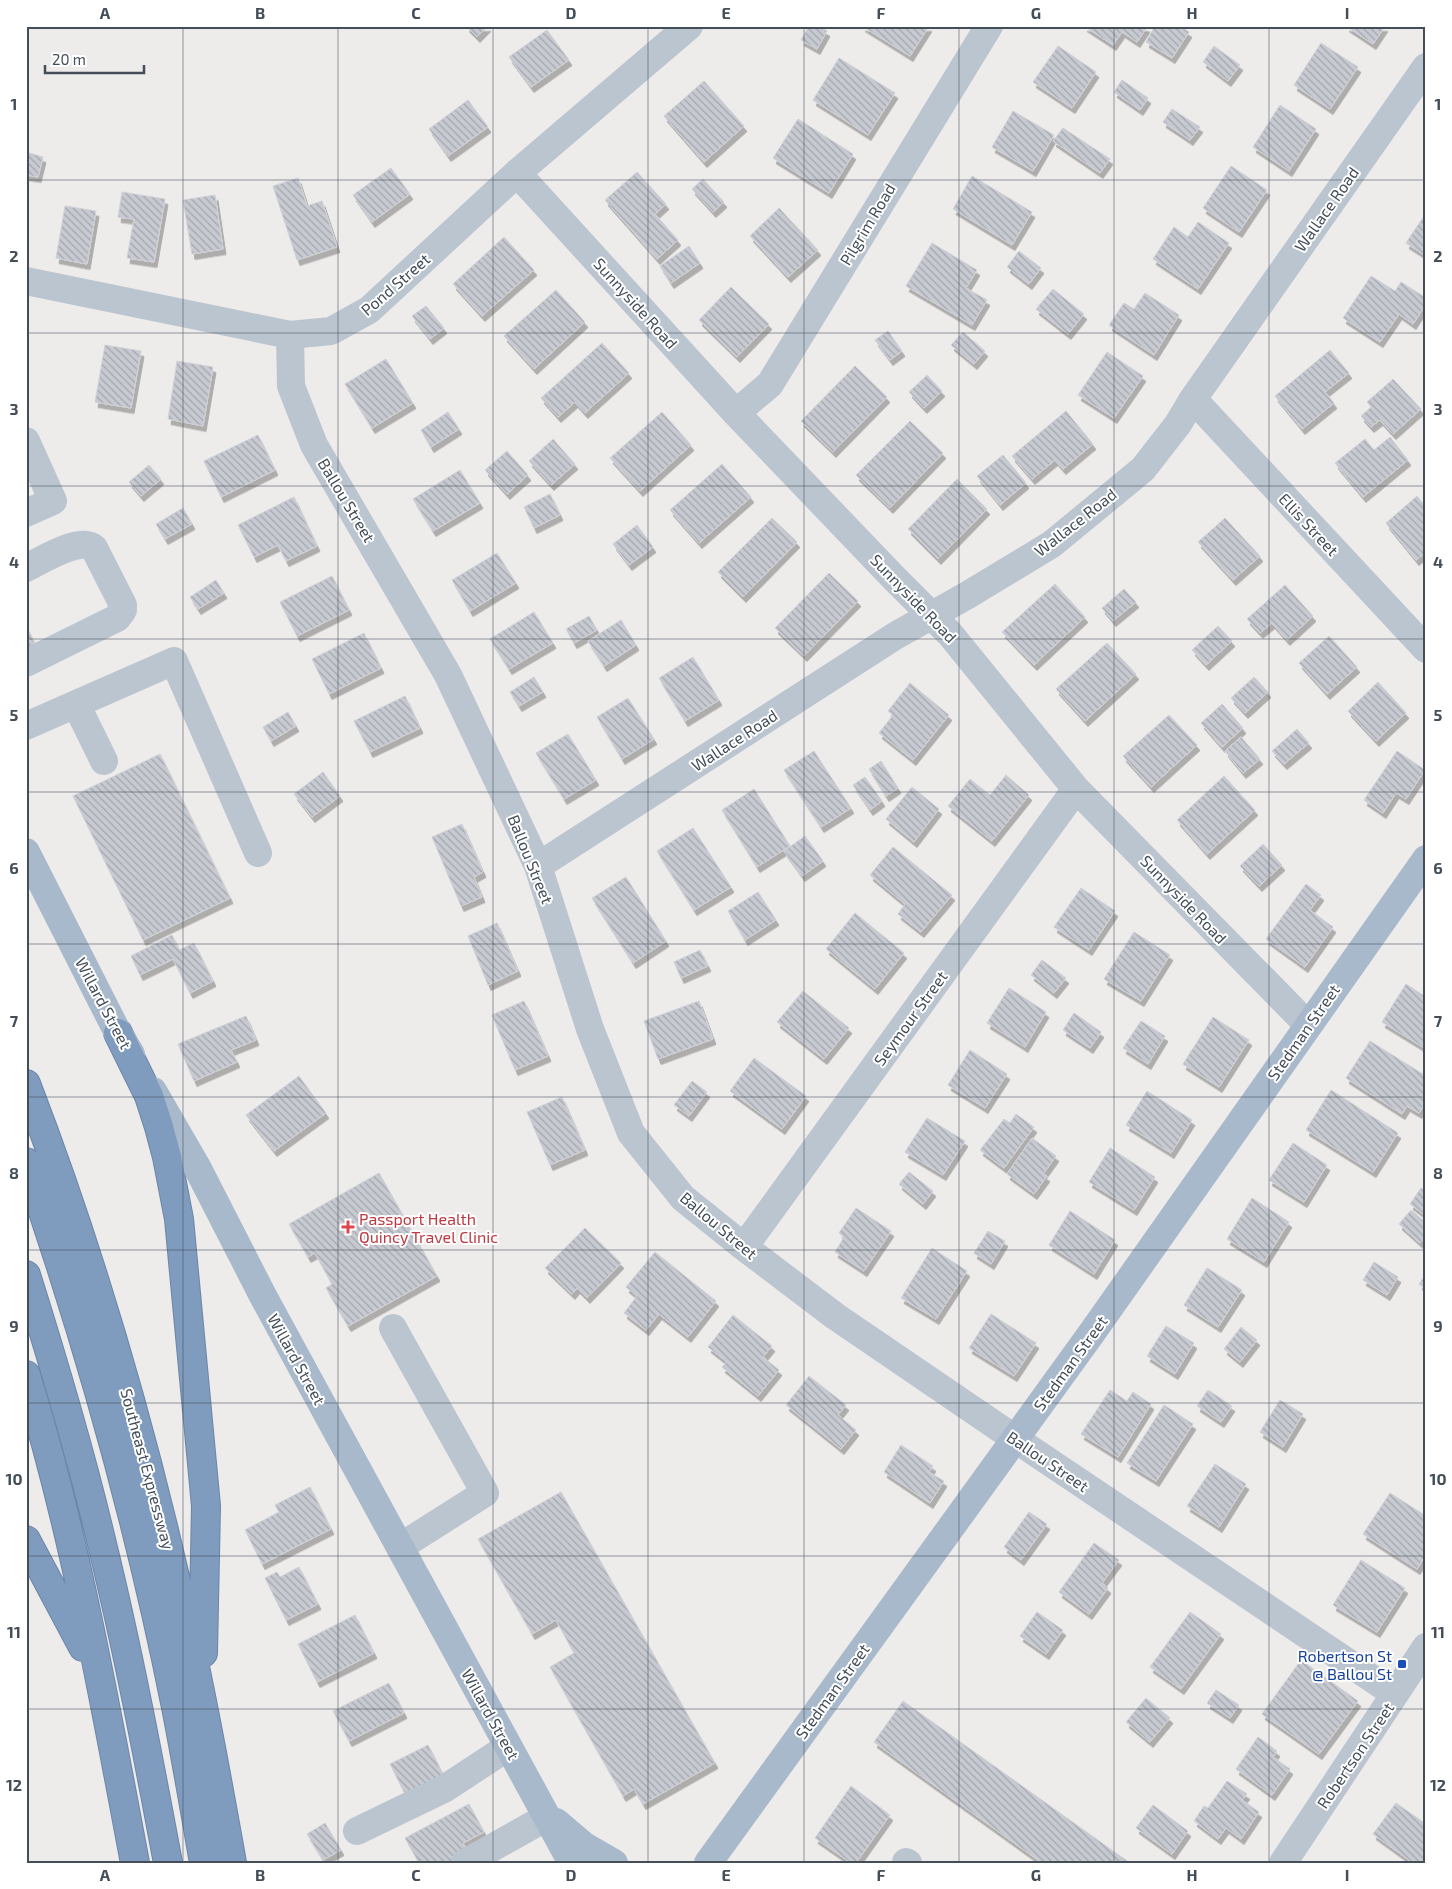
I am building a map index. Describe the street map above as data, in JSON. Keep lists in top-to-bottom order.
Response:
{
  "streets": {
    "highway": ["Southeast Expressway"],
    "main road": ["Willard Street", "Stedman Street"],
    "street": [
      "Wallace Road",
      "Pilgrim Road",
      "Pond Street",
      "Sunnyside Road",
      "Ballou Street",
      "Ellis Street",
      "Seymour Street",
      "Robertson Street"
    ]
  },
  "crossings": [
    ["Wallace Road", "Sunnyside Road"],
    ["Wallace Road", "Ballou Street"],
    ["Wallace Road", "Ellis Street"],
    ["Pilgrim Road", "Sunnyside Road"],
    ["Pond Street", "Sunnyside Road"],
    ["Pond Street", "Ballou Street"],
    ["Sunnyside Road", "Seymour Street"],
    ["Sunnyside Road", "Stedman Street"],
    ["Ballou Street", "Seymour Street"],
    ["Ballou Street", "Stedman Street"],
    ["Ballou Street", "Robertson Street"]
  ],
  "places": {
    "health": ["Passport Health Quincy Travel Clinic"],
    "transit": ["Robertson St @ Ballou St"]
  },
  "scale_bar": "20 m",
  "grid": {
    "columns": [
      "A",
      "B",
      "C",
      "D",
      "E",
      "F",
      "G",
      "H",
      "I"
    ],
    "rows": [
      "1",
      "2",
      "3",
      "4",
      "5",
      "6",
      "7",
      "8",
      "9",
      "10",
      "11",
      "12"
    ]
  }
}
